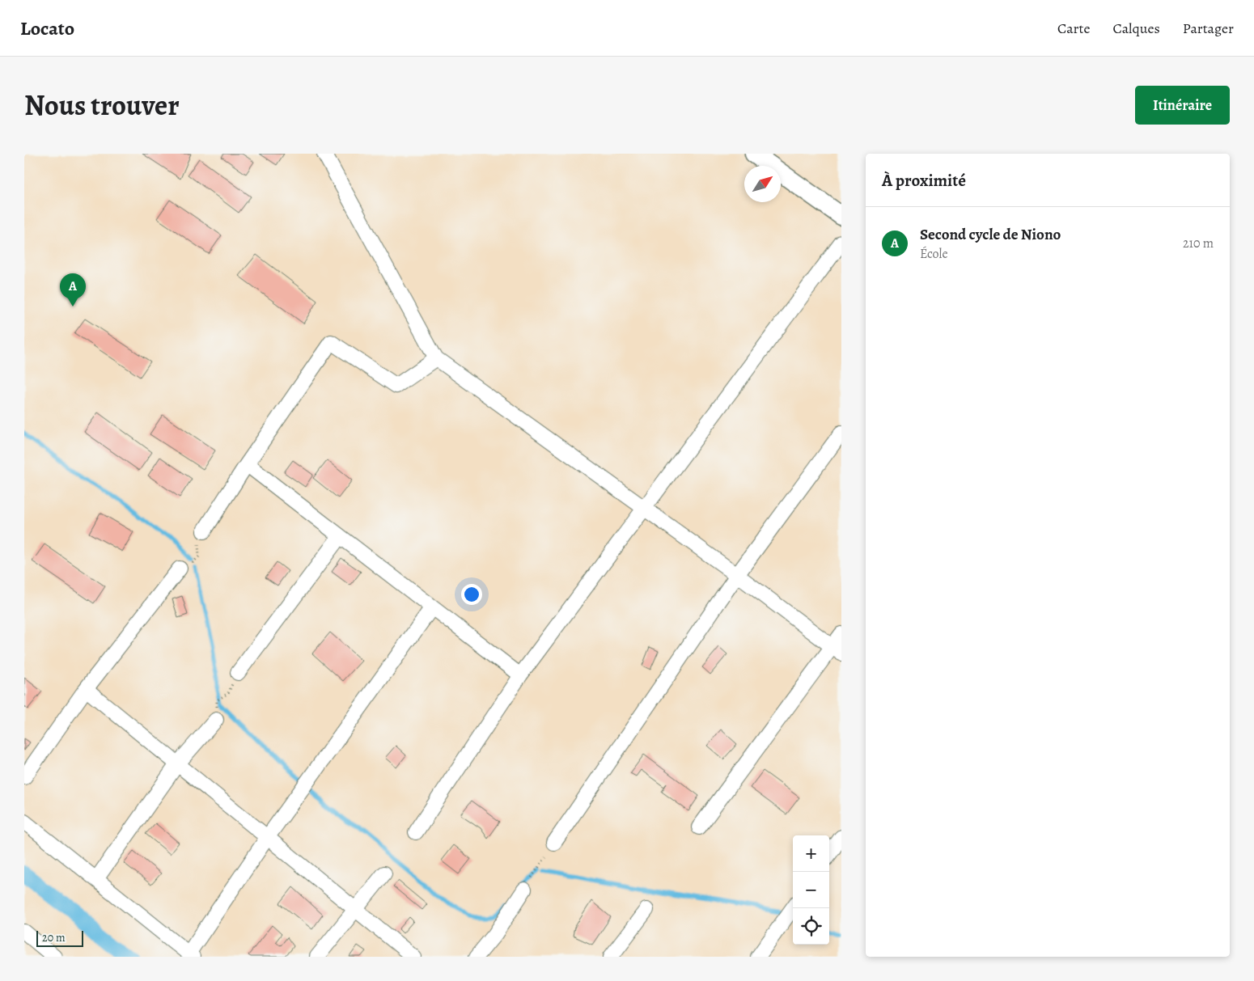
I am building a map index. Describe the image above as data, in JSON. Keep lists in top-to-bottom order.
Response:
{
  "scale_bar": "20 m",
  "north": "top right",
  "page": {
    "header": "Locato",
    "nav": ["Carte", "Calques", "Partager"],
    "title": "Nous trouver",
    "buttons": "Itinéraire",
    "heading": "À proximité",
    "list": [
      {
        "mark": "A",
        "name": "Second cycle de Niono",
        "note": "École",
        "value": "210 m"
      }
    ],
    "pins": "A",
    "map_buttons": ["+", "−"],
    "scale": "20 m"
  }
}
